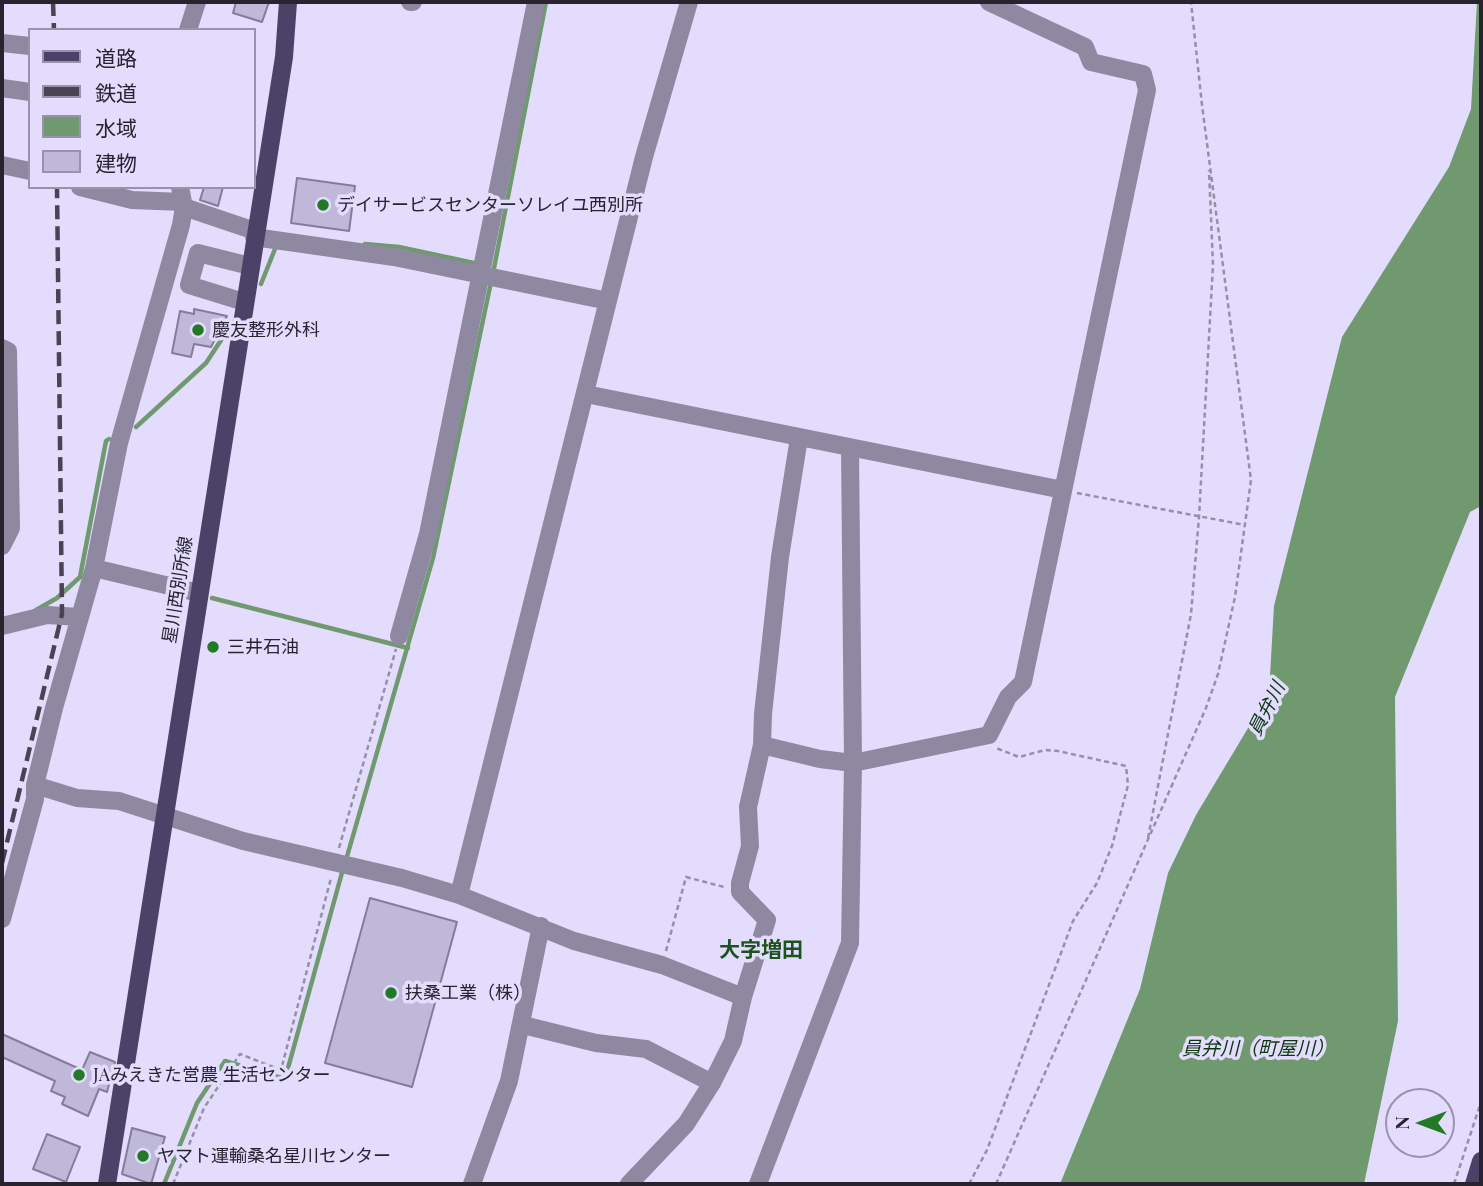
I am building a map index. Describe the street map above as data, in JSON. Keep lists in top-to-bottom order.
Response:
{
  "streets": {
    "main road": ["星川西別所線"]
  },
  "districts": ["大字増田"],
  "water": ["員弁川", "員弁川（町屋川）"],
  "places": [
    "デイサービスセンターソレイユ西別所",
    "慶友整形外科",
    "三井石油",
    "扶桑工業（株）",
    "JAみえきた営農 生活センター",
    "ヤマト運輸桑名星川センター"
  ],
  "legend": [
    "道路",
    "鉄道",
    "水域",
    "建物"
  ],
  "north": "left"
}
